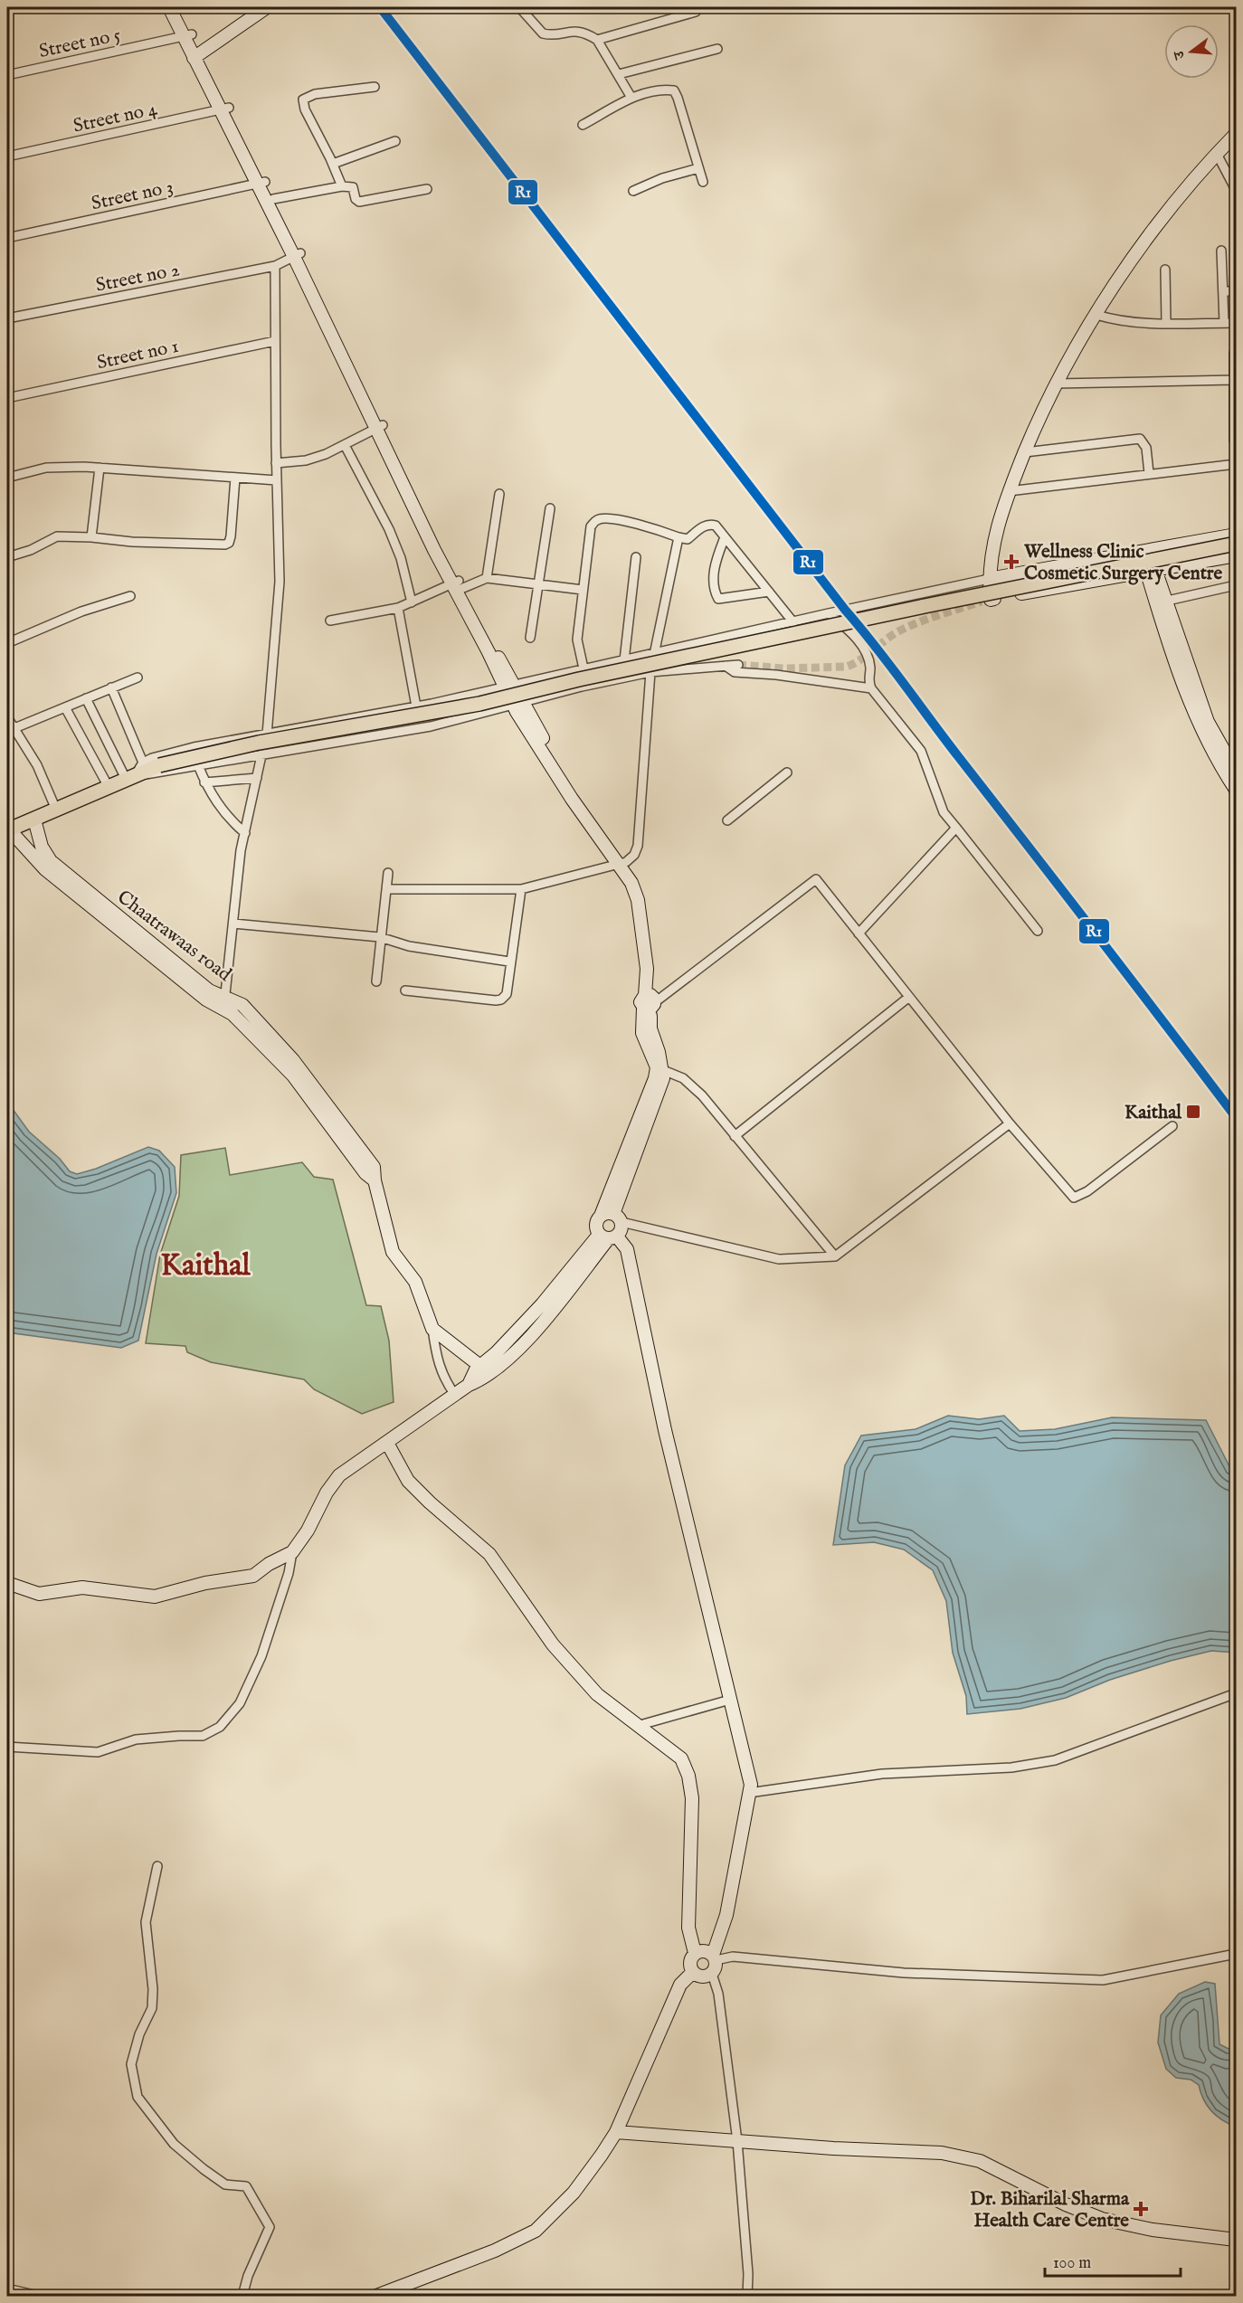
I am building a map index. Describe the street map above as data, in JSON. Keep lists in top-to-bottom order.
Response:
{
  "streets": {
    "street": [
      "Street no 5",
      "Street no 4",
      "Street no 3",
      "Street no 2",
      "Street no 1",
      "Chaatrawaas road"
    ]
  },
  "districts": ["Kaithal"],
  "places": {
    "health": ["Wellness Clinic Cosmetic Surgery Centre", "Dr. Biharilal Sharma Health Care Centre"],
    "transit": ["Kaithal"]
  },
  "lines": ["transit line R1"],
  "scale_bar": "100 m",
  "north": "left"
}
